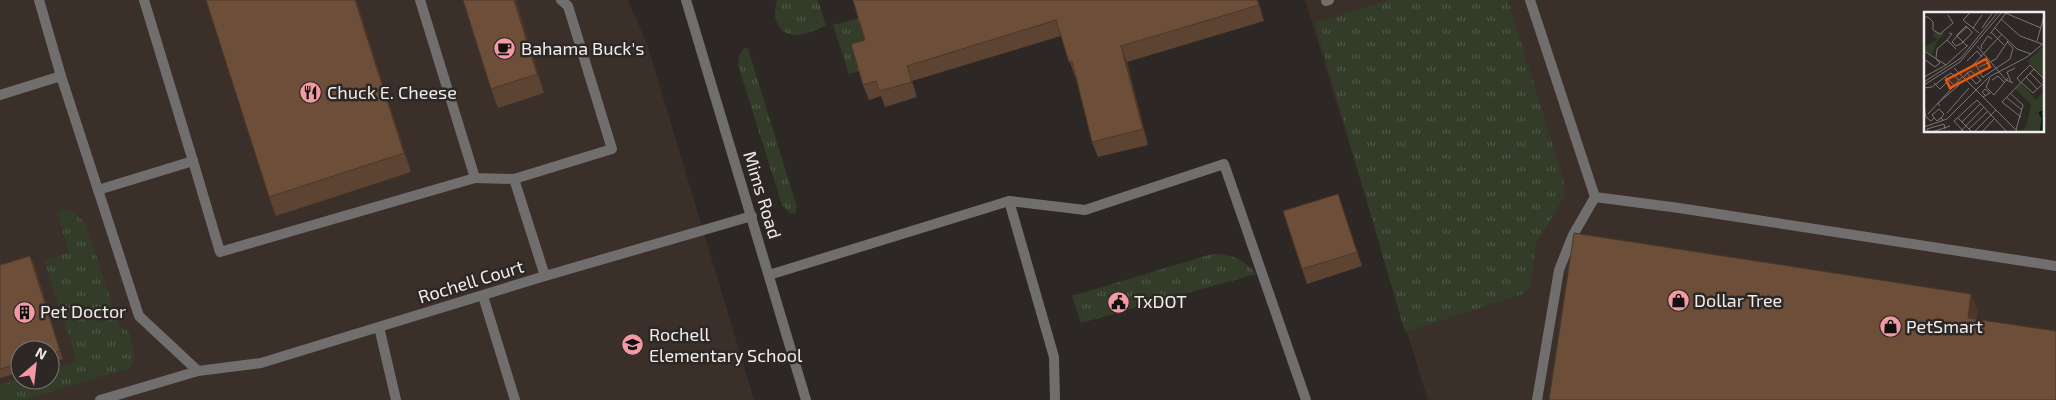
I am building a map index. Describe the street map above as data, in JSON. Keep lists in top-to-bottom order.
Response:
{
  "streets": {
    "street": ["Mims Road", "Rochell Court"]
  },
  "crossings": [
    ["Mims Road", "Rochell Court"]
  ],
  "places": {
    "cafe": ["Bahama Buck's"],
    "restaurant": ["Chuck E. Cheese"],
    "shop": ["Dollar Tree", "PetSmart"],
    "public building": ["TxDOT"],
    "building": ["Pet Doctor"],
    "school or university": ["Rochell Elementary School"]
  },
  "north": "top right"
}
